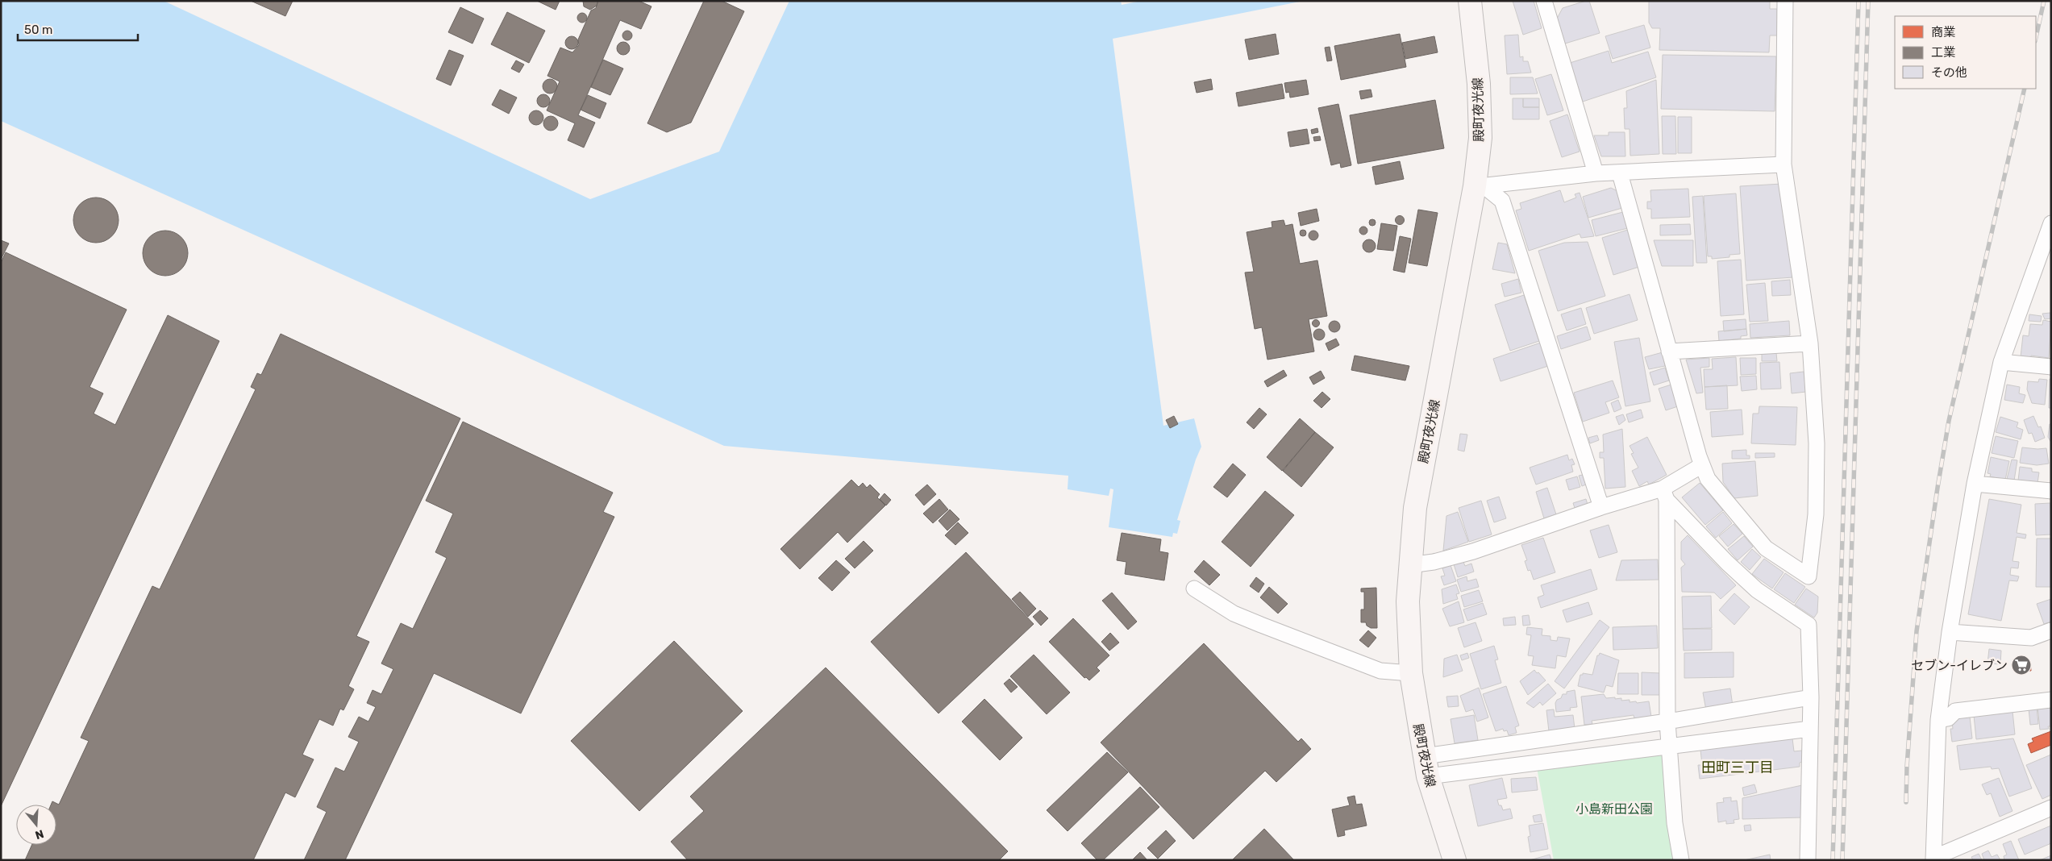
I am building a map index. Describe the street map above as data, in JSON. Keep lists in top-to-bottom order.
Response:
{
  "streets": {
    "street": ["殿町夜光線"]
  },
  "districts": ["田町三丁目"],
  "parks": ["小島新田公園"],
  "places": {
    "supermarket": ["セブン-イレブン"]
  },
  "legend": ["商業", "工業", "その他"],
  "scale_bar": "50 m",
  "north": "bottom"
}
